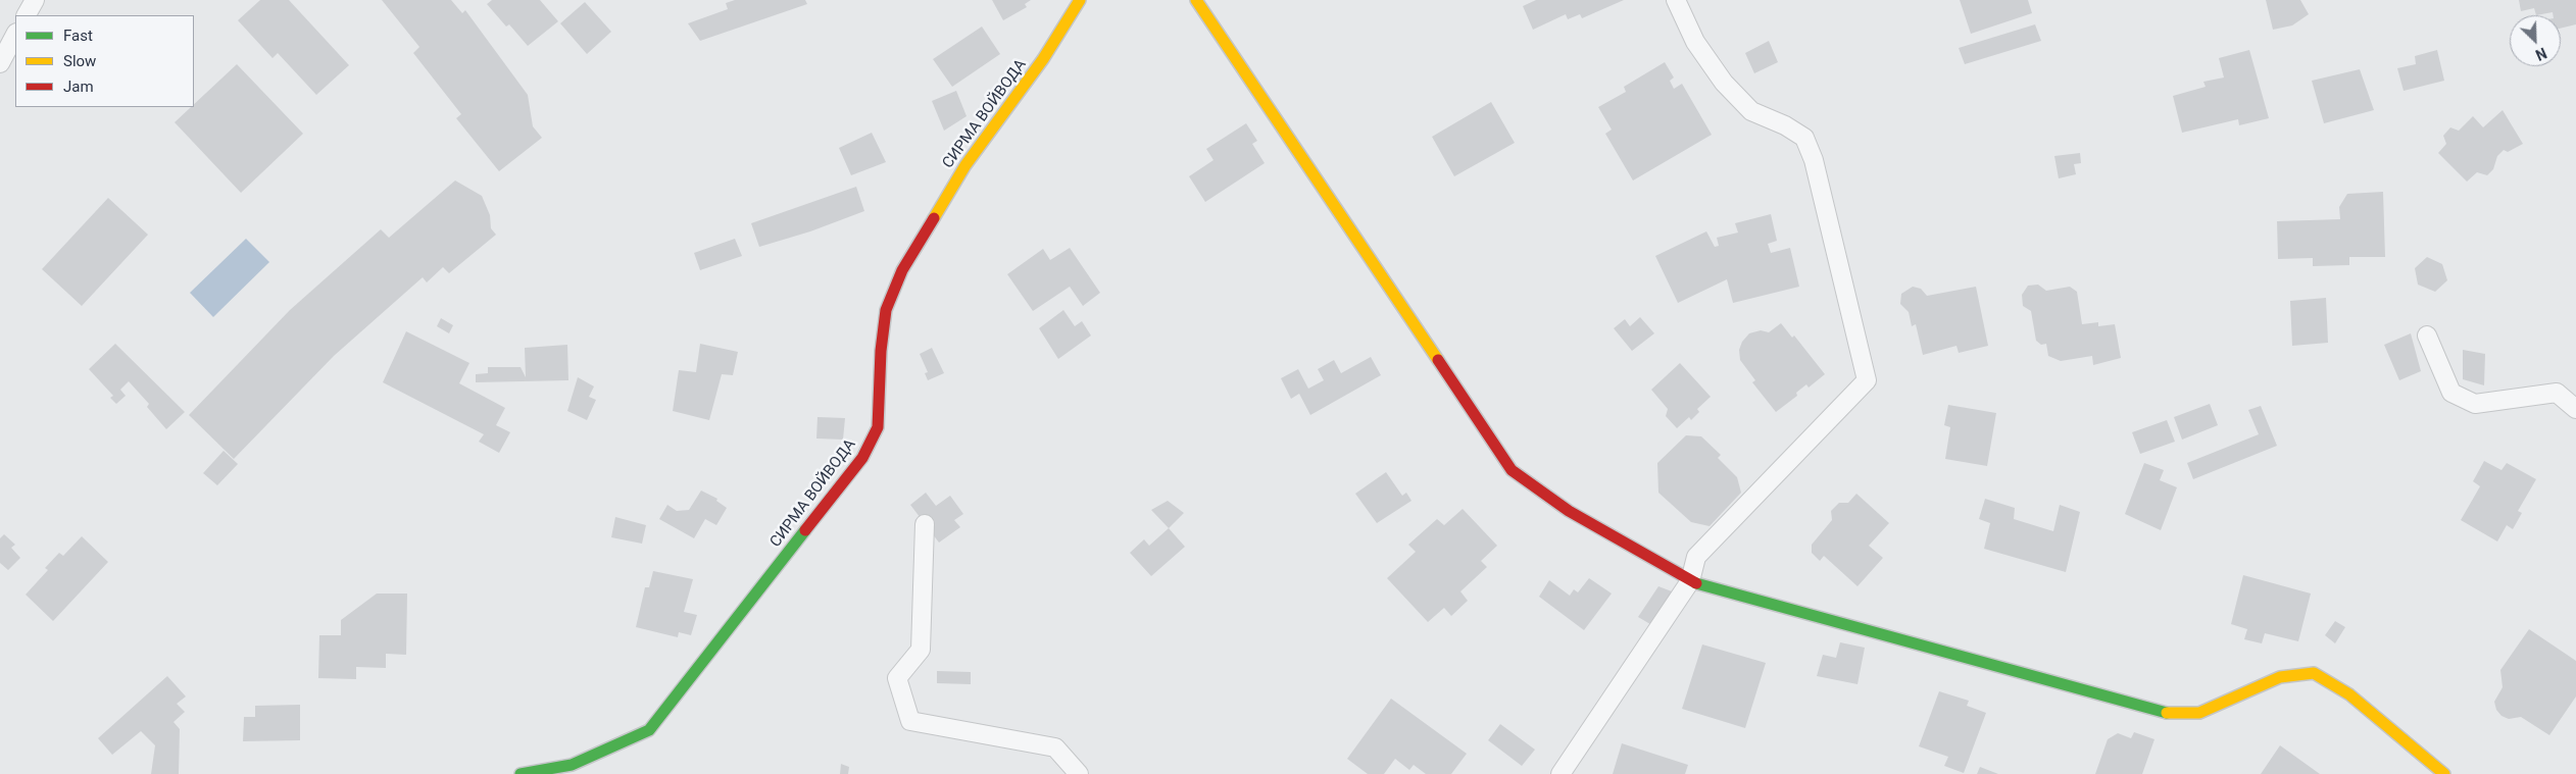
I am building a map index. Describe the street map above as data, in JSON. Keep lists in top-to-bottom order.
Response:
{
  "streets": {
    "street": ["СИРМА ВОЙВОДА"]
  },
  "legend": ["Fast", "Slow", "Jam"],
  "north": "bottom right"
}
